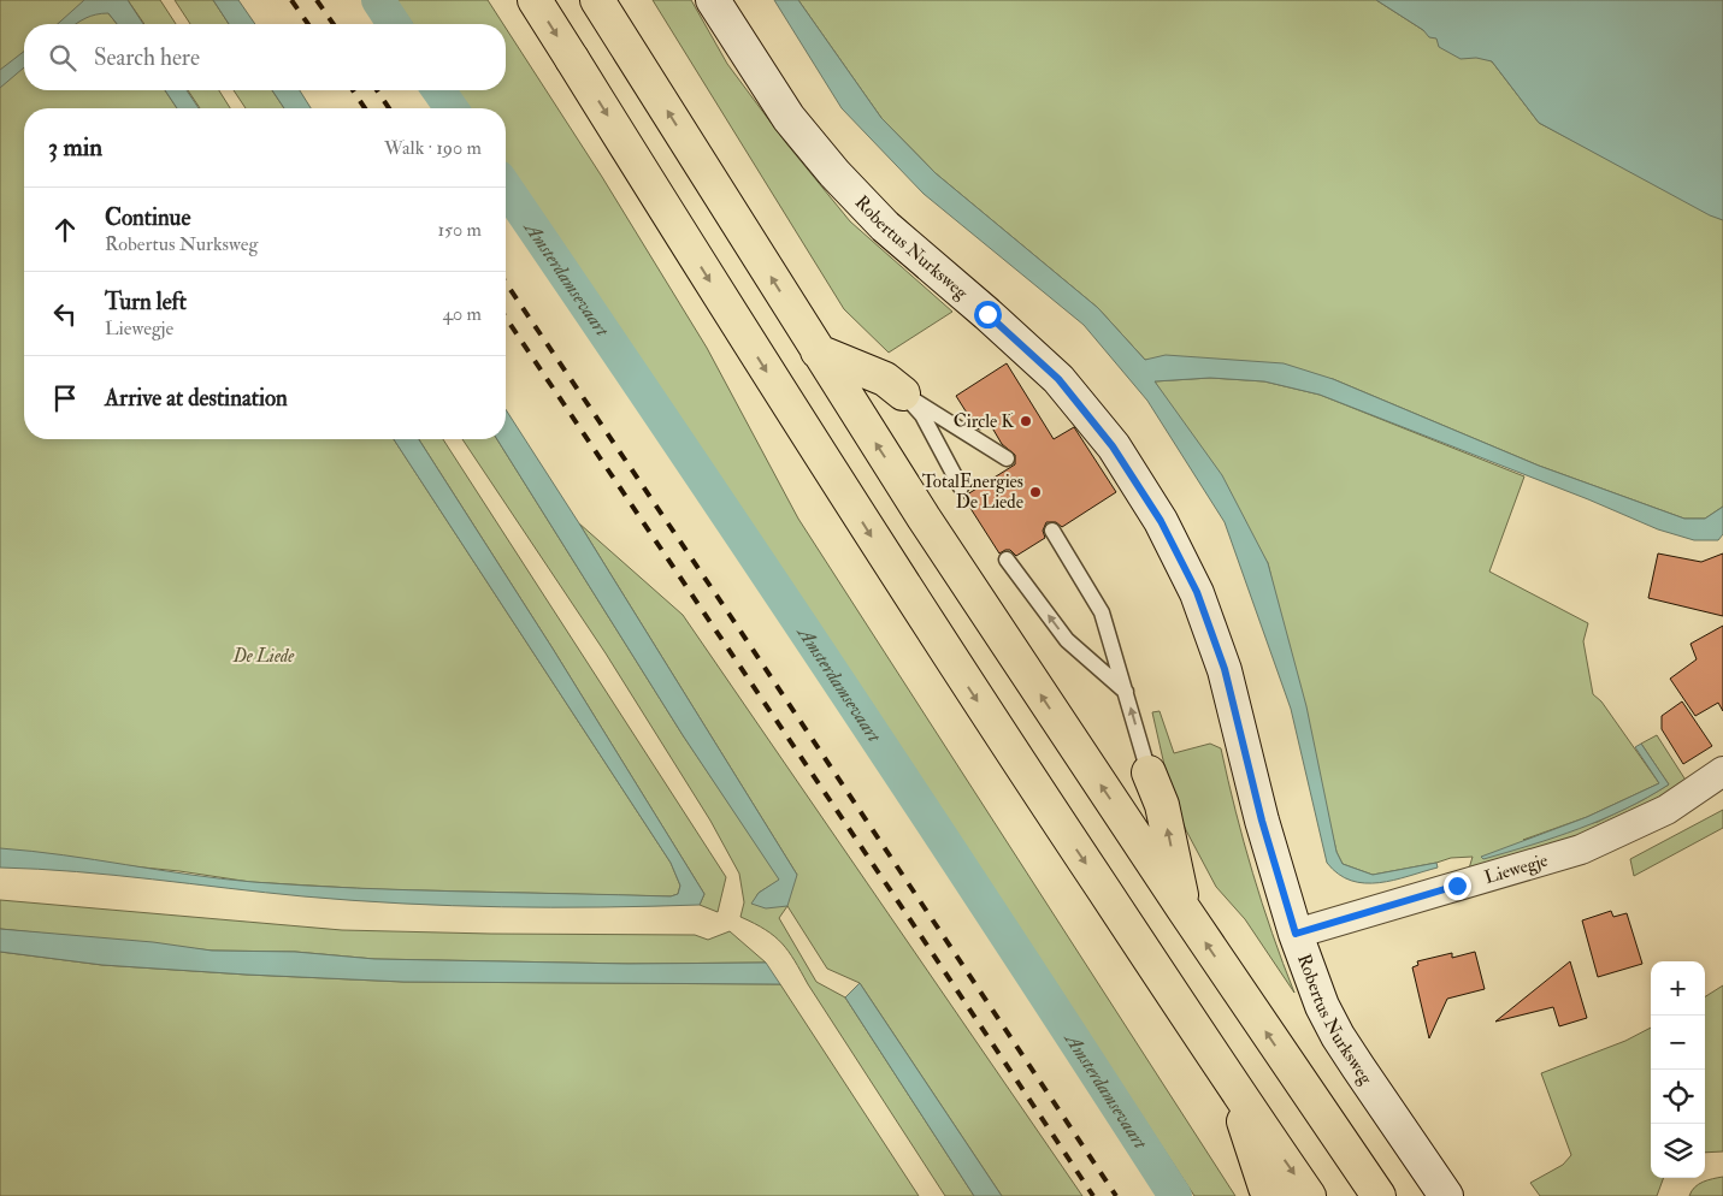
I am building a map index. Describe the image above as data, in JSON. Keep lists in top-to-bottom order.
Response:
{
  "streets": {
    "main road": ["Robertus Nurksweg"],
    "street": ["Liewegje"]
  },
  "crossings": [
    ["Robertus Nurksweg", "Liewegje"]
  ],
  "water": ["Amsterdamsevaart"],
  "parks": ["De Liede"],
  "places": ["Circle K", "TotalEnergies De Liede"],
  "page": {
    "search": "Search here",
    "heading": ["3 min", "Walk · 190 m"],
    "list": [
      ["Continue", "Robertus Nurksweg", "150 m"],
      ["Turn left", "Liewegje", "40 m"],
      "Arrive at destination"
    ],
    "map_buttons": ["+", "−"]
  }
}
